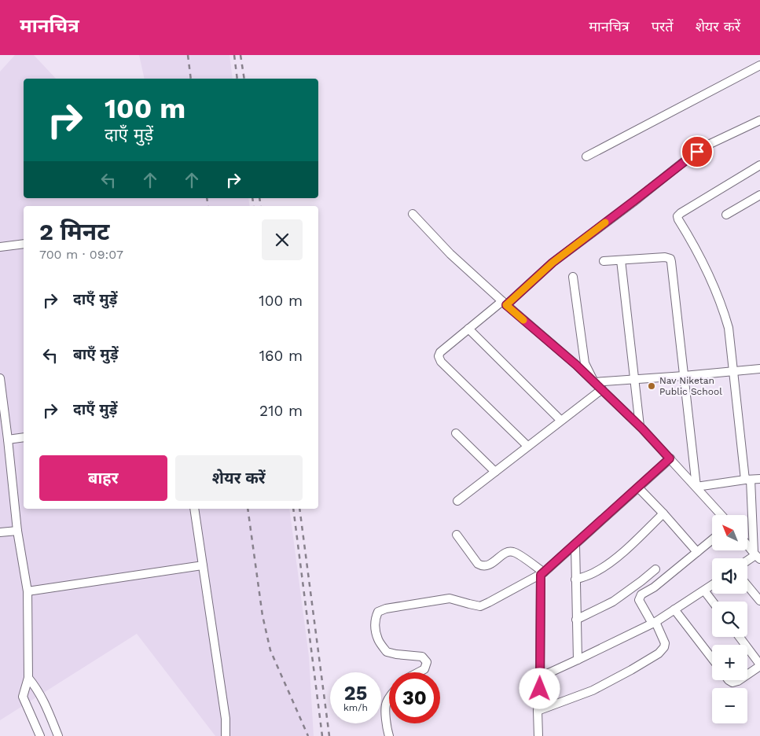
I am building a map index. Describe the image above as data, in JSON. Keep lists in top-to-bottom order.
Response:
{
  "places": ["Nav Niketan Public School"],
  "north": "top left",
  "page": {
    "header": "मानचित्र",
    "nav": ["मानचित्र", "परतें", "शेयर करें"],
    "turn": ["100 m", "दाएँ मुड़ें"],
    "heading": ["2 मिनट", "700 m · 09:07"],
    "list": [
      {
        "name": "दाएँ मुड़ें",
        "value": "100 m"
      },
      {
        "name": "बाएँ मुड़ें",
        "value": "160 m"
      },
      {
        "name": "दाएँ मुड़ें",
        "value": "210 m"
      }
    ],
    "buttons": ["बाहर", "शेयर करें"],
    "map_buttons": ["+", "−"],
    "speed": "25 km/h",
    "limit": "30"
  }
}
